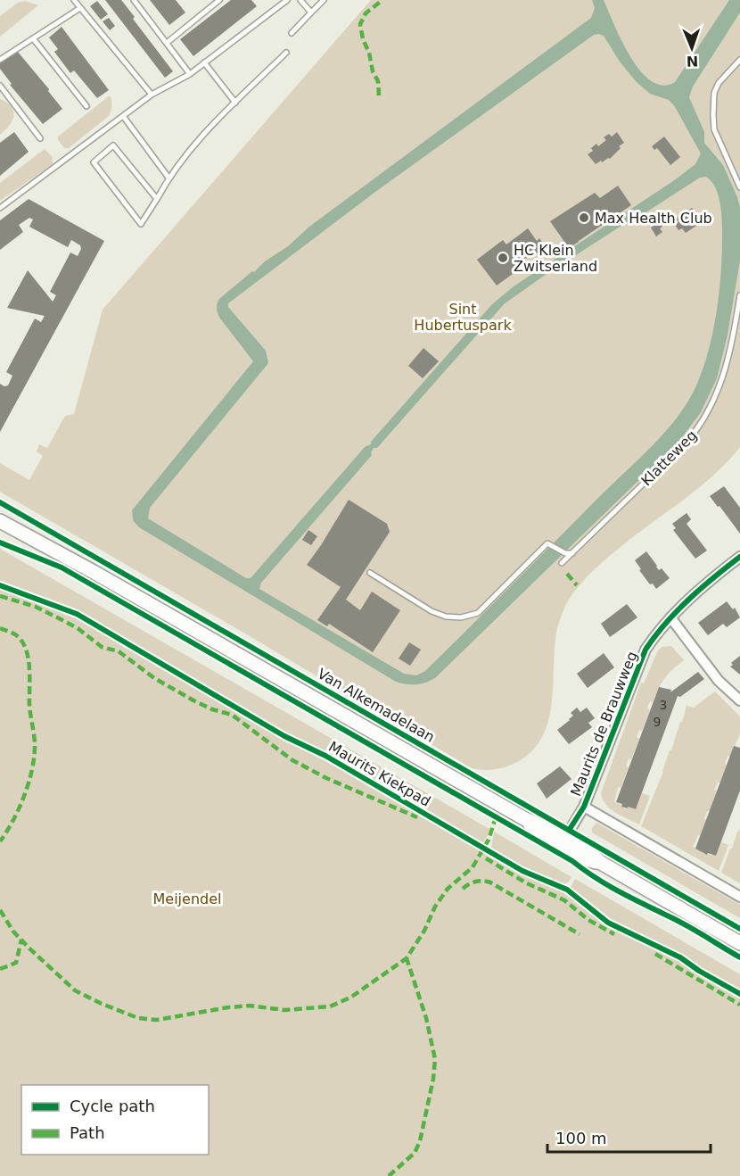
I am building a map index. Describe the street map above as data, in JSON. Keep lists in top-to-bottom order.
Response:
{
  "streets": {
    "main road": ["Van Alkemadelaan"],
    "street": ["Maurits de Brauwweg"],
    "lane": ["Klatteweg"],
    "cycle path": ["Maurits Kiekpad"]
  },
  "crossings": [
    ["Van Alkemadelaan", "Maurits de Brauwweg"]
  ],
  "parks": ["Sint Hubertuspark", "Meijendel"],
  "places": ["Max Health Club", "HC Klein Zwitserland"],
  "house_numbers": ["3", "9"],
  "legend": ["Cycle path", "Path"],
  "scale_bar": "100 m",
  "north": "bottom"
}
